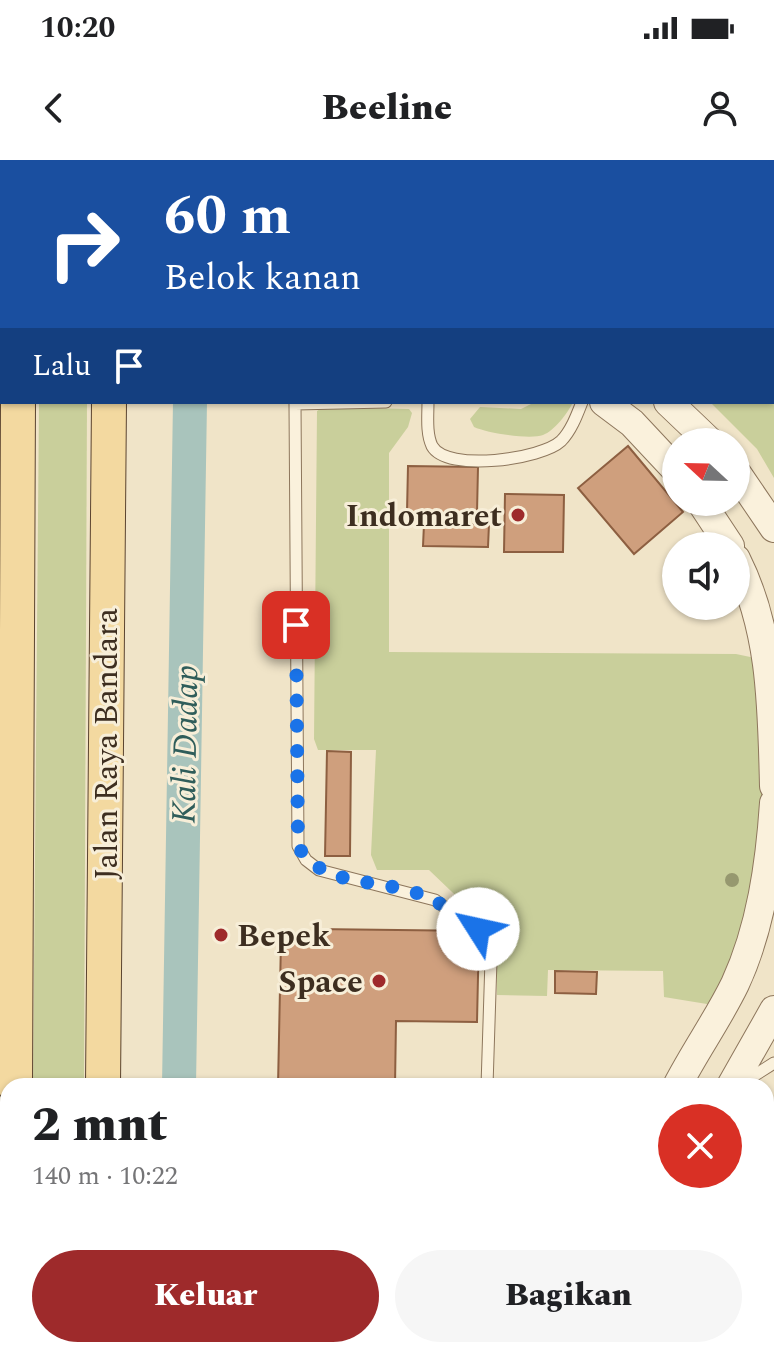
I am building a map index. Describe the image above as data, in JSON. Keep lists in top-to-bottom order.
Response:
{
  "streets": {
    "main road": ["Jalan Raya Bandara"]
  },
  "water": ["Kali Dadap"],
  "places": ["Indomaret", "Bepek", "Space"],
  "north": "left",
  "page": {
    "status": "10:20",
    "header": "Beeline",
    "turn": ["60 m", "Belok kanan"],
    "then": "Lalu",
    "heading": ["2 mnt", "140 m · 10:22"],
    "buttons": ["Keluar", "Bagikan"]
  }
}
